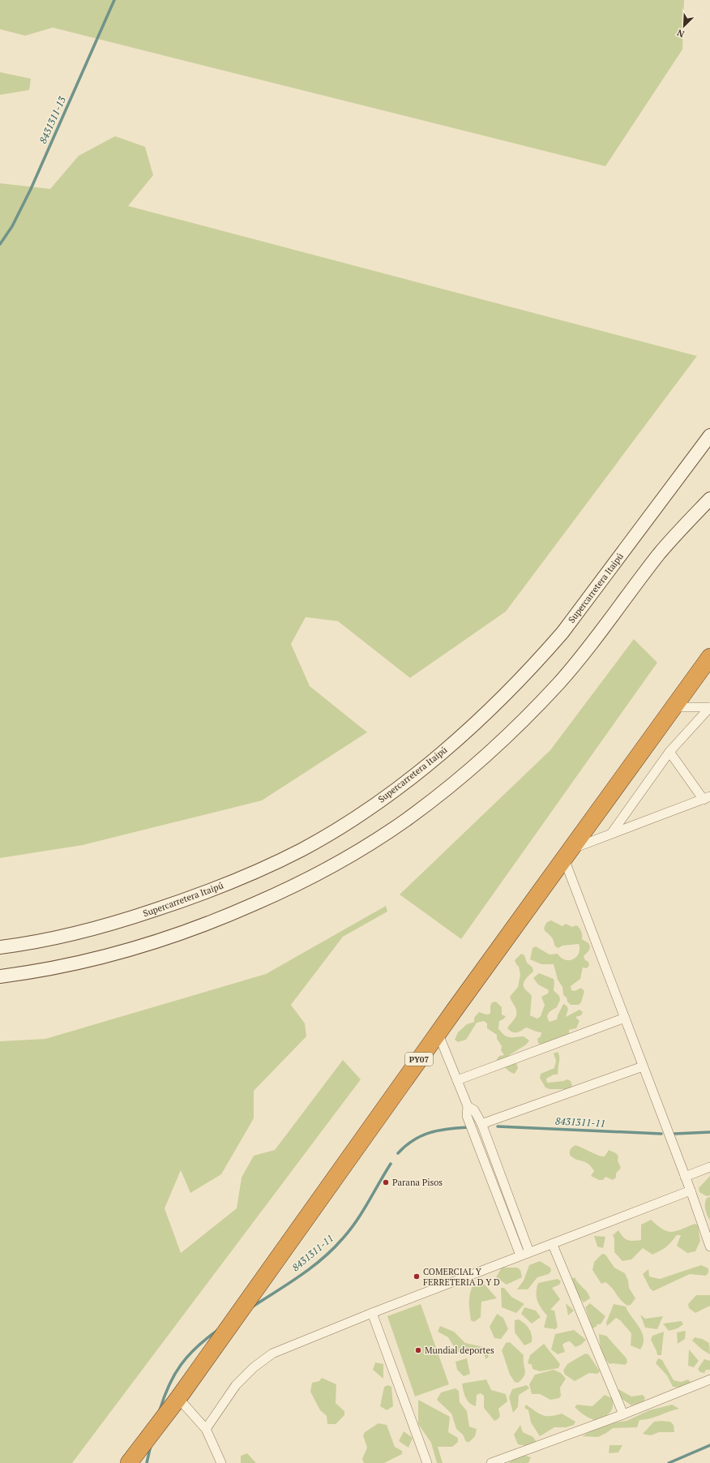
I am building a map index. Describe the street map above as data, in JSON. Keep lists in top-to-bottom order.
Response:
{
  "streets": {
    "highway": ["PY07"],
    "street": ["Supercarretera Itaipú"]
  },
  "water": ["8431311-13", "8431311-11"],
  "places": ["Parana Pisos", "COMERCIAL Y FERRETERIA D Y D", "Mundial deportes"],
  "north": "bottom left"
}
